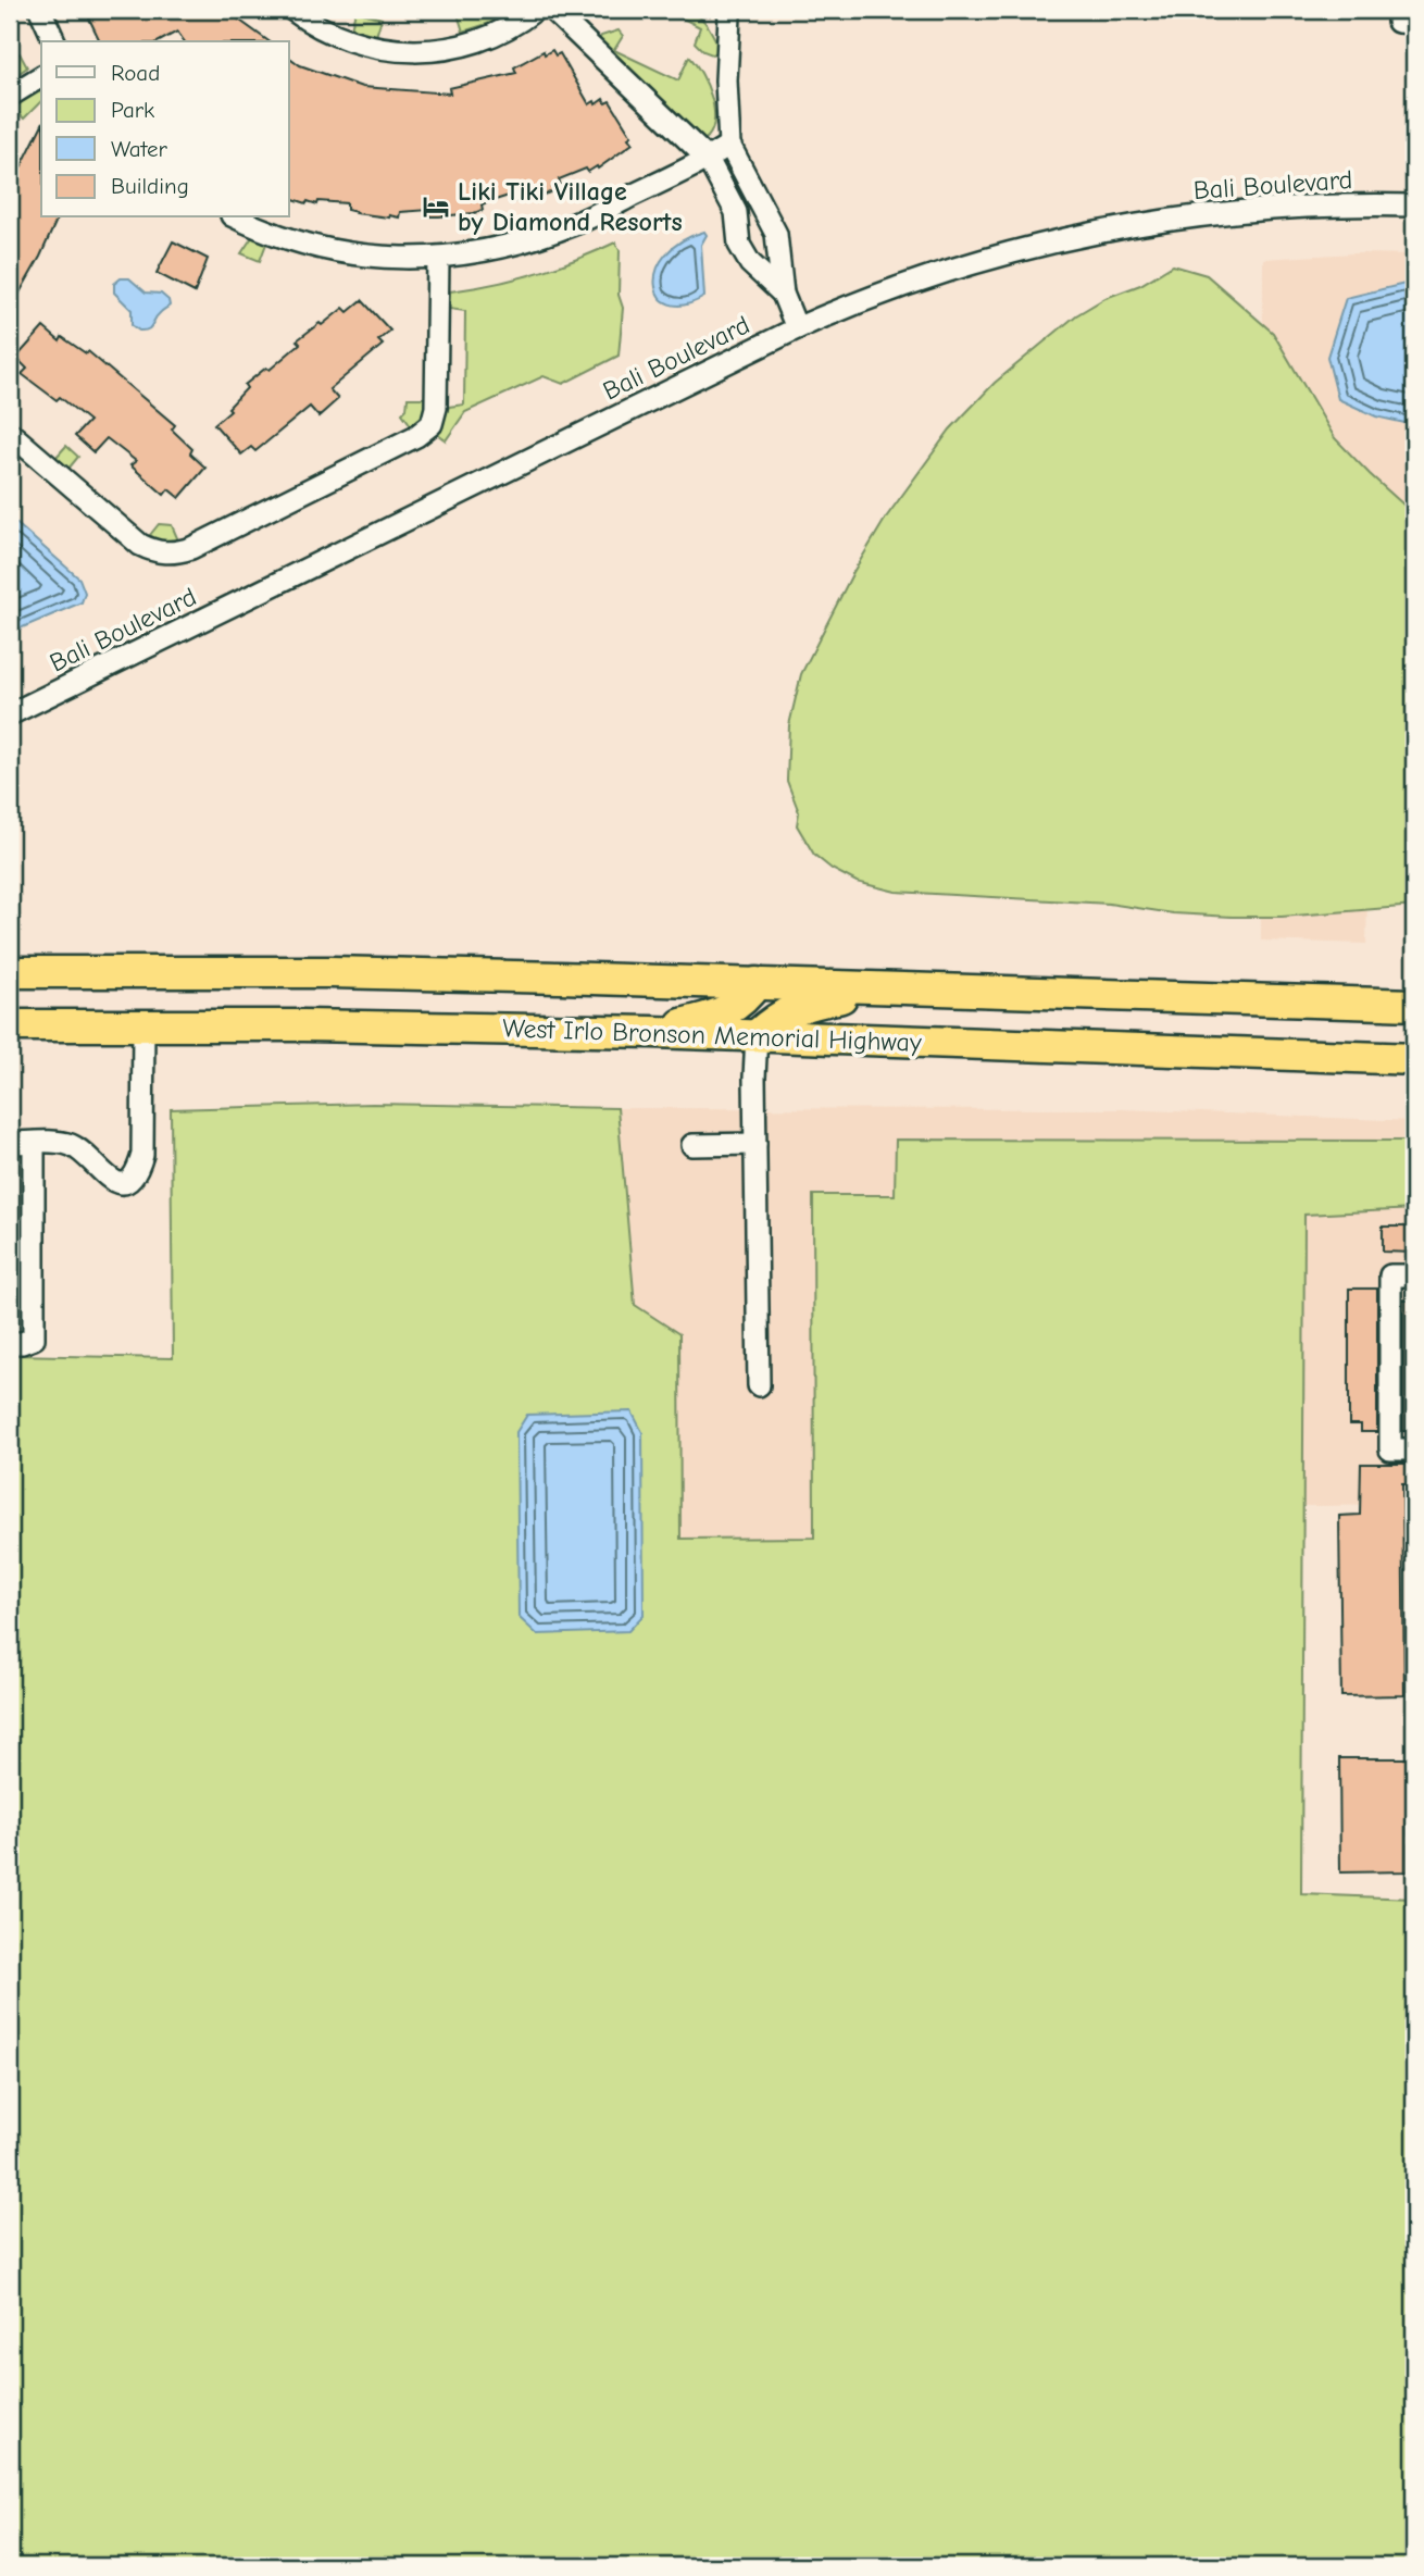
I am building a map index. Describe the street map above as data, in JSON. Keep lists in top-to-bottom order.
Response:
{
  "streets": {
    "highway": ["West Irlo Bronson Memorial Highway"],
    "street": ["Bali Boulevard"]
  },
  "places": {
    "hotel": ["Liki Tiki Village by Diamond Resorts"]
  },
  "legend": [
    "Road",
    "Park",
    "Water",
    "Building"
  ]
}
